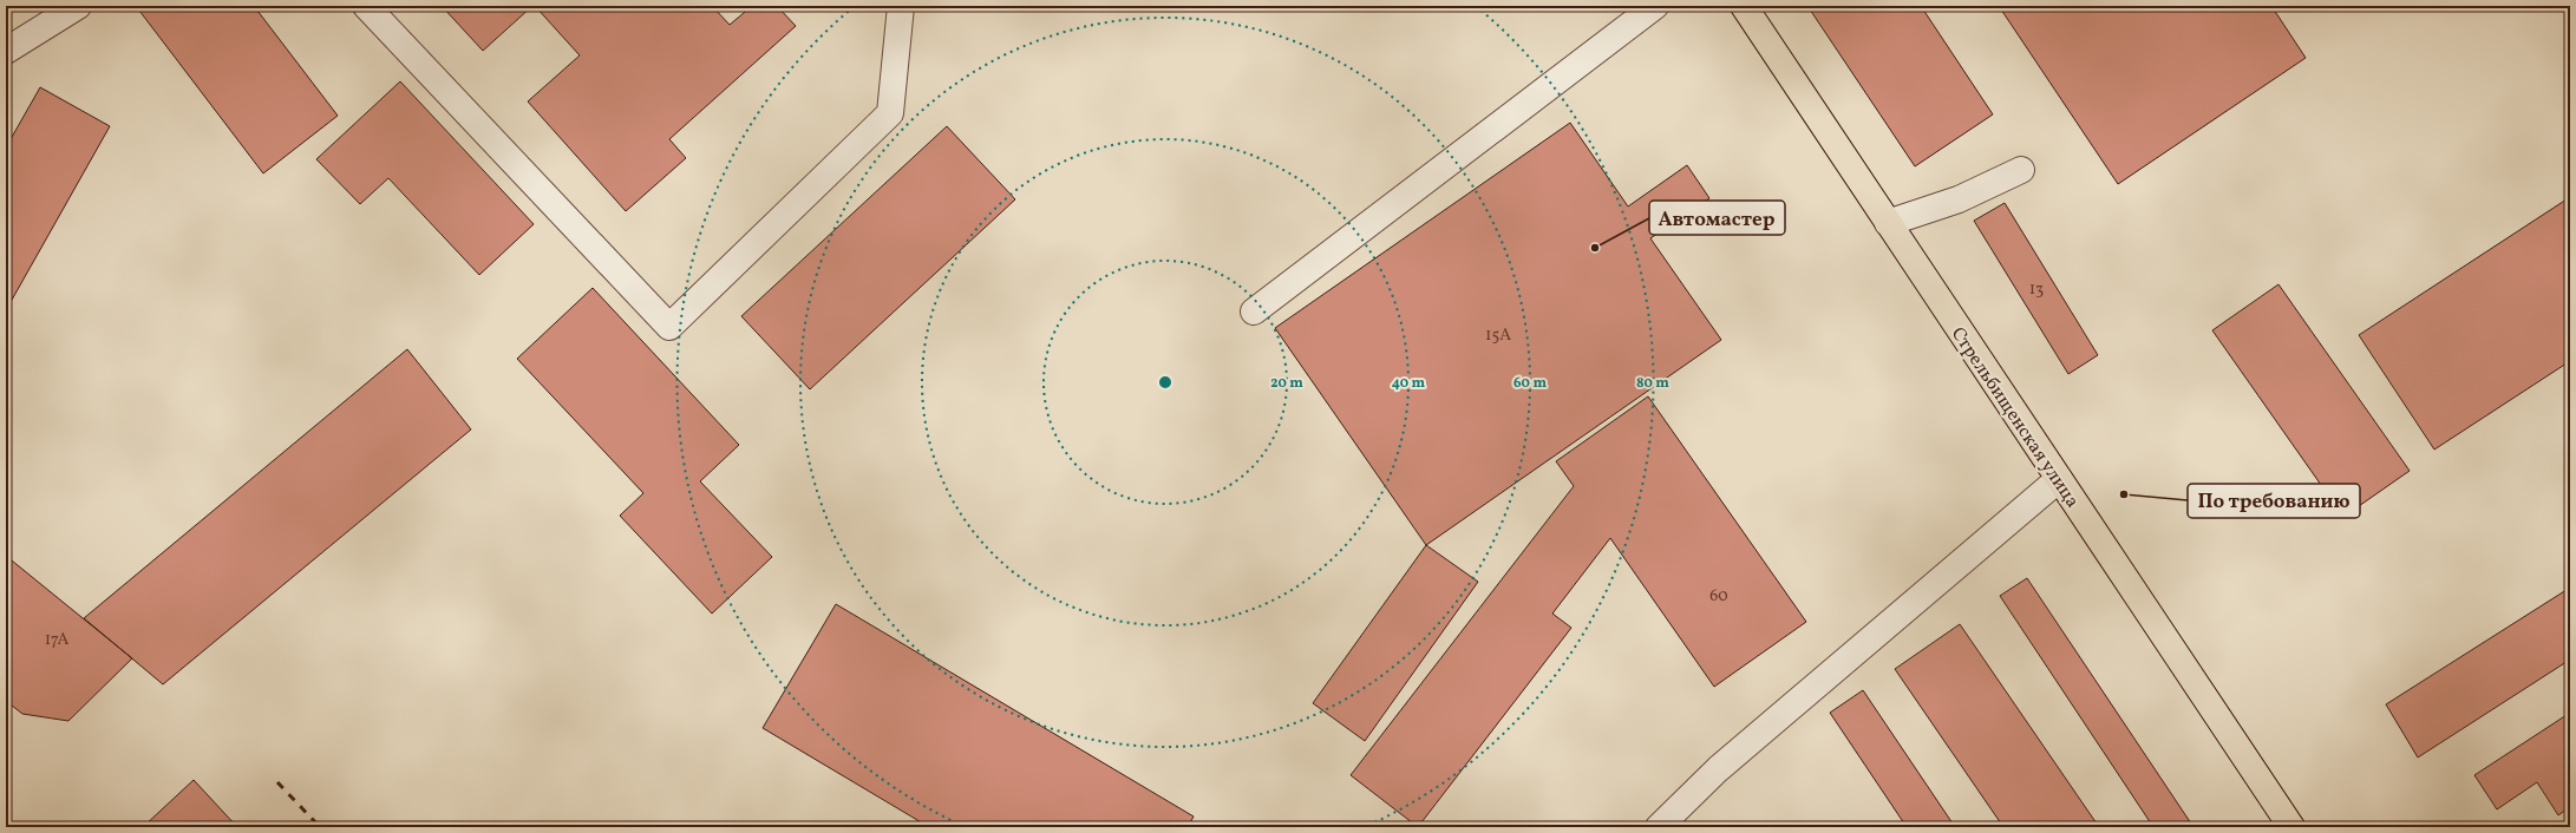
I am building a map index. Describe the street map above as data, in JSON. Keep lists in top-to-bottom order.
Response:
{
  "streets": {
    "main road": ["Стрельбищенская улица"]
  },
  "places": ["Автомастер", "По требованию"],
  "house_numbers": [
    "13",
    "15А",
    "60",
    "17А"
  ],
  "rings": [
    "20 m",
    "40 m",
    "60 m",
    "80 m"
  ]
}
